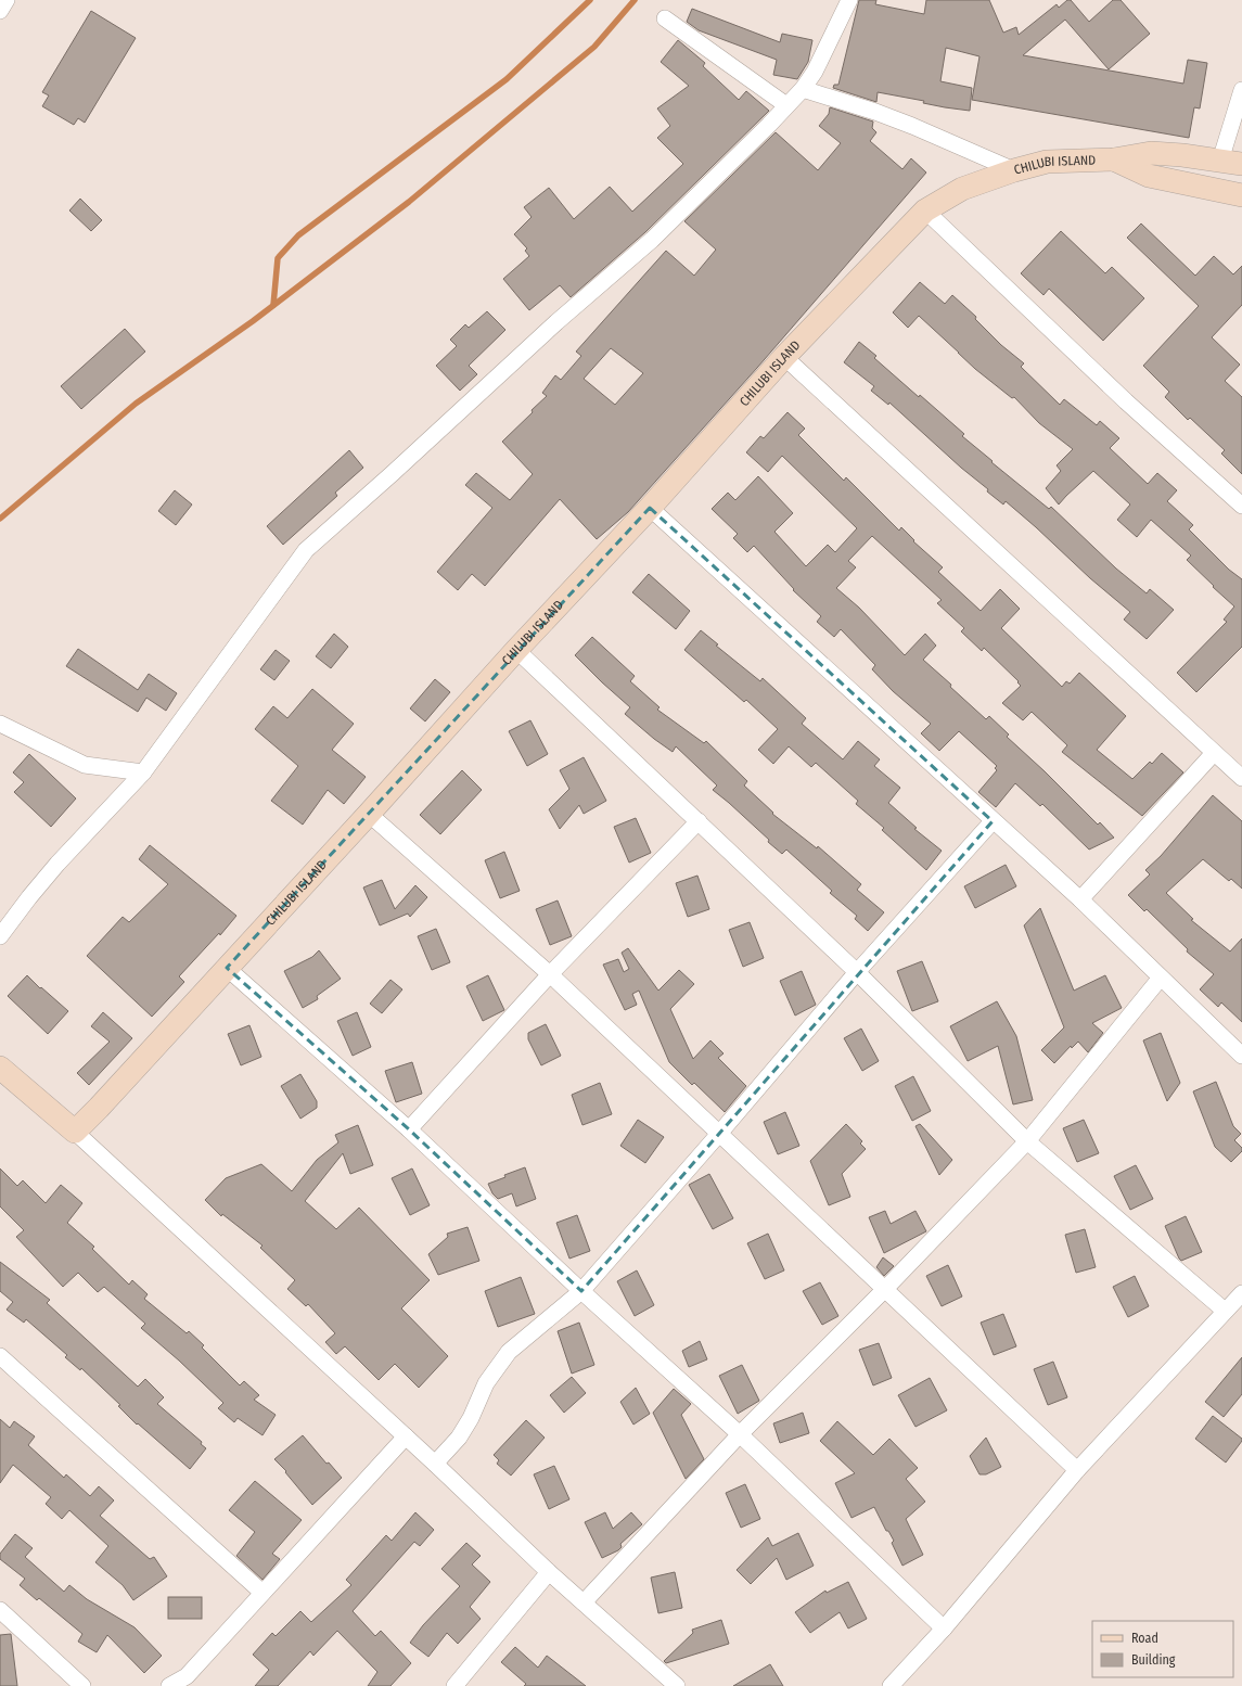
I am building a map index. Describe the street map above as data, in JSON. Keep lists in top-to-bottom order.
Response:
{
  "streets": {
    "street": ["CHILUBI ISLAND"]
  },
  "legend": ["Road", "Building"]
}
